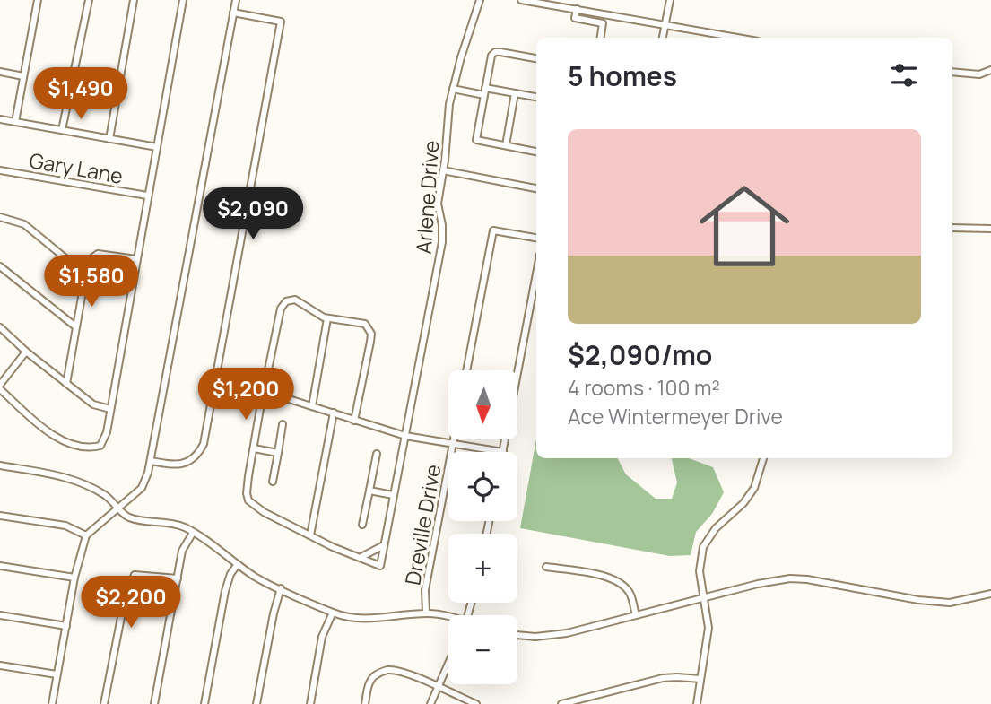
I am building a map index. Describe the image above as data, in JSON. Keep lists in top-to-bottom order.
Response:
{
  "streets": {
    "street": ["Gary Lane", "Arlene Drive", "Dreville Drive"]
  },
  "north": "bottom",
  "page": {
    "heading": "5 homes",
    "price": [
      "$1,490",
      "$2,090",
      "$1,580",
      "$1,200",
      "$2,200"
    ],
    "list": [
      {
        "name": "$2,090/mo",
        "note": "4 rooms · 100 m² · Ace Wintermeyer Drive"
      }
    ],
    "map_buttons": ["+", "−"]
  }
}
